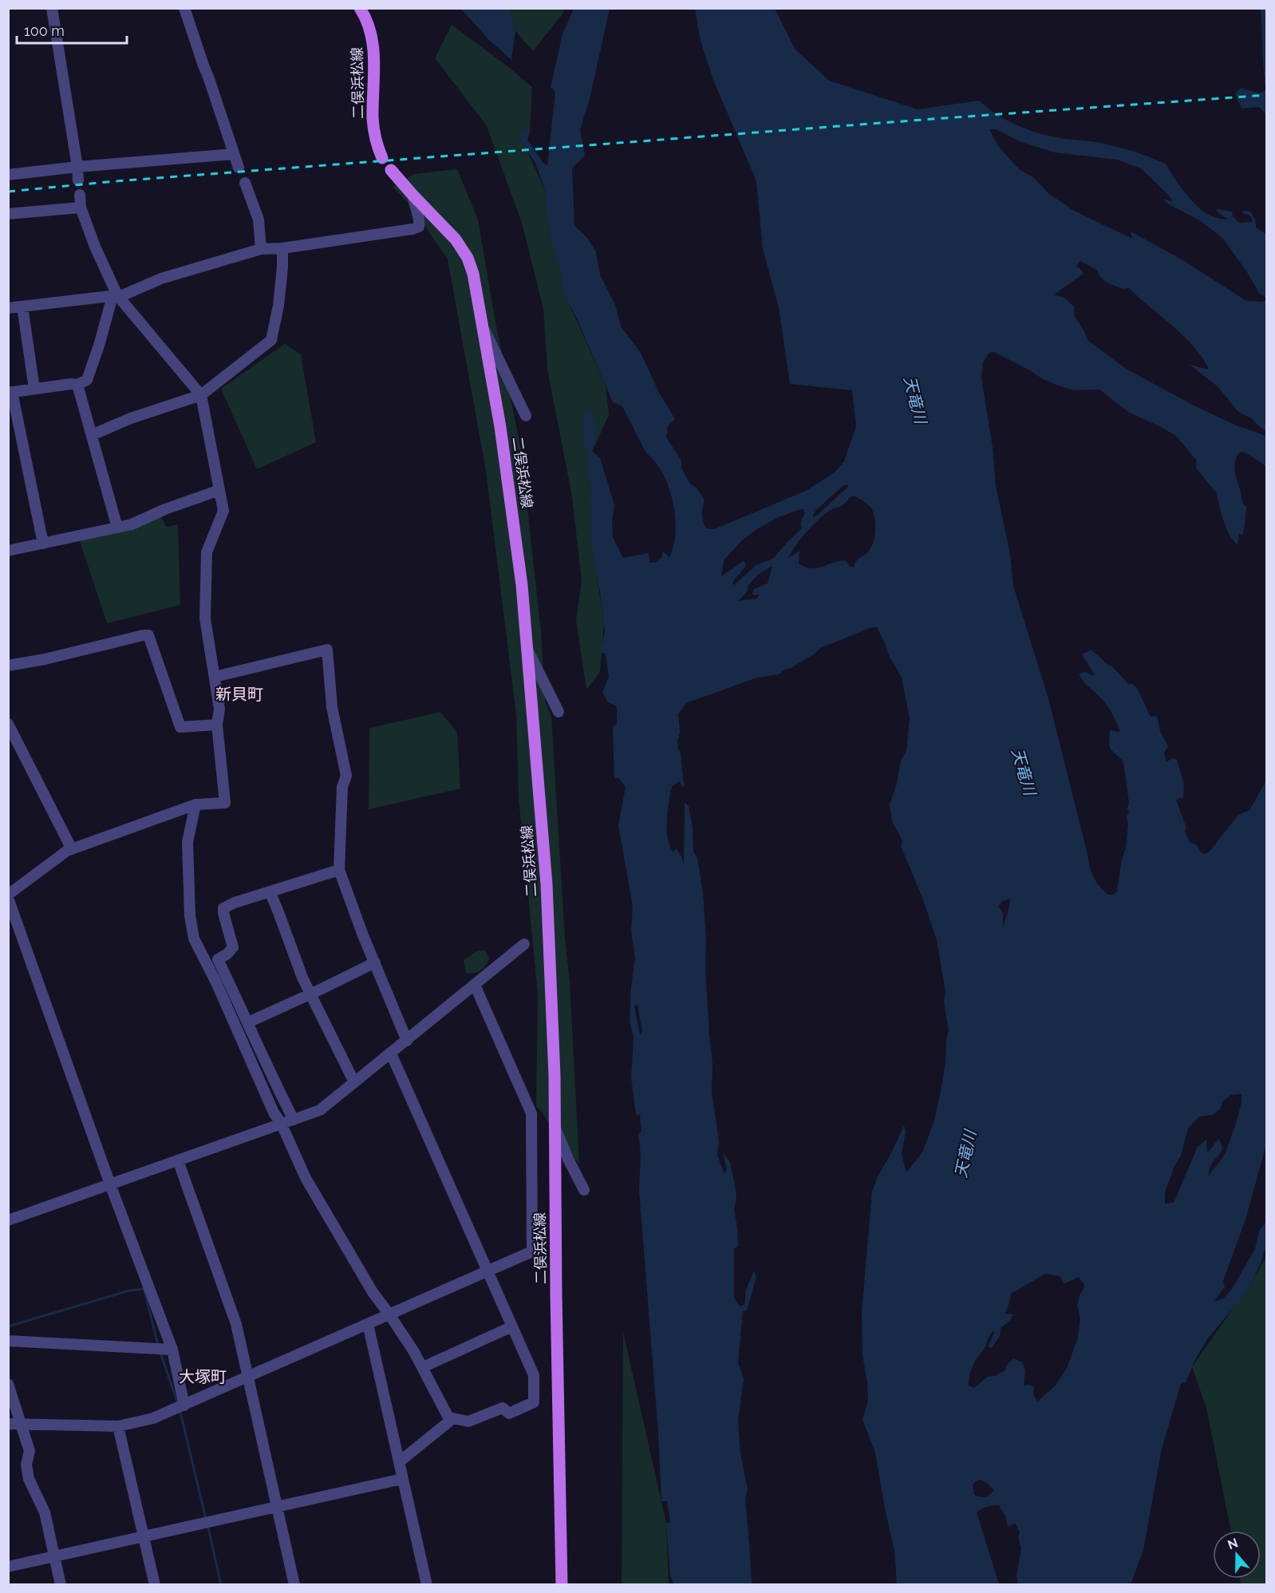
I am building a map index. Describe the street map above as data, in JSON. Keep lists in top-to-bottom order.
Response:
{
  "streets": {
    "main road": ["二俣浜松線"]
  },
  "districts": ["新貝町", "大塚町"],
  "water": ["天竜川"],
  "scale_bar": "100 m",
  "north": "top"
}
